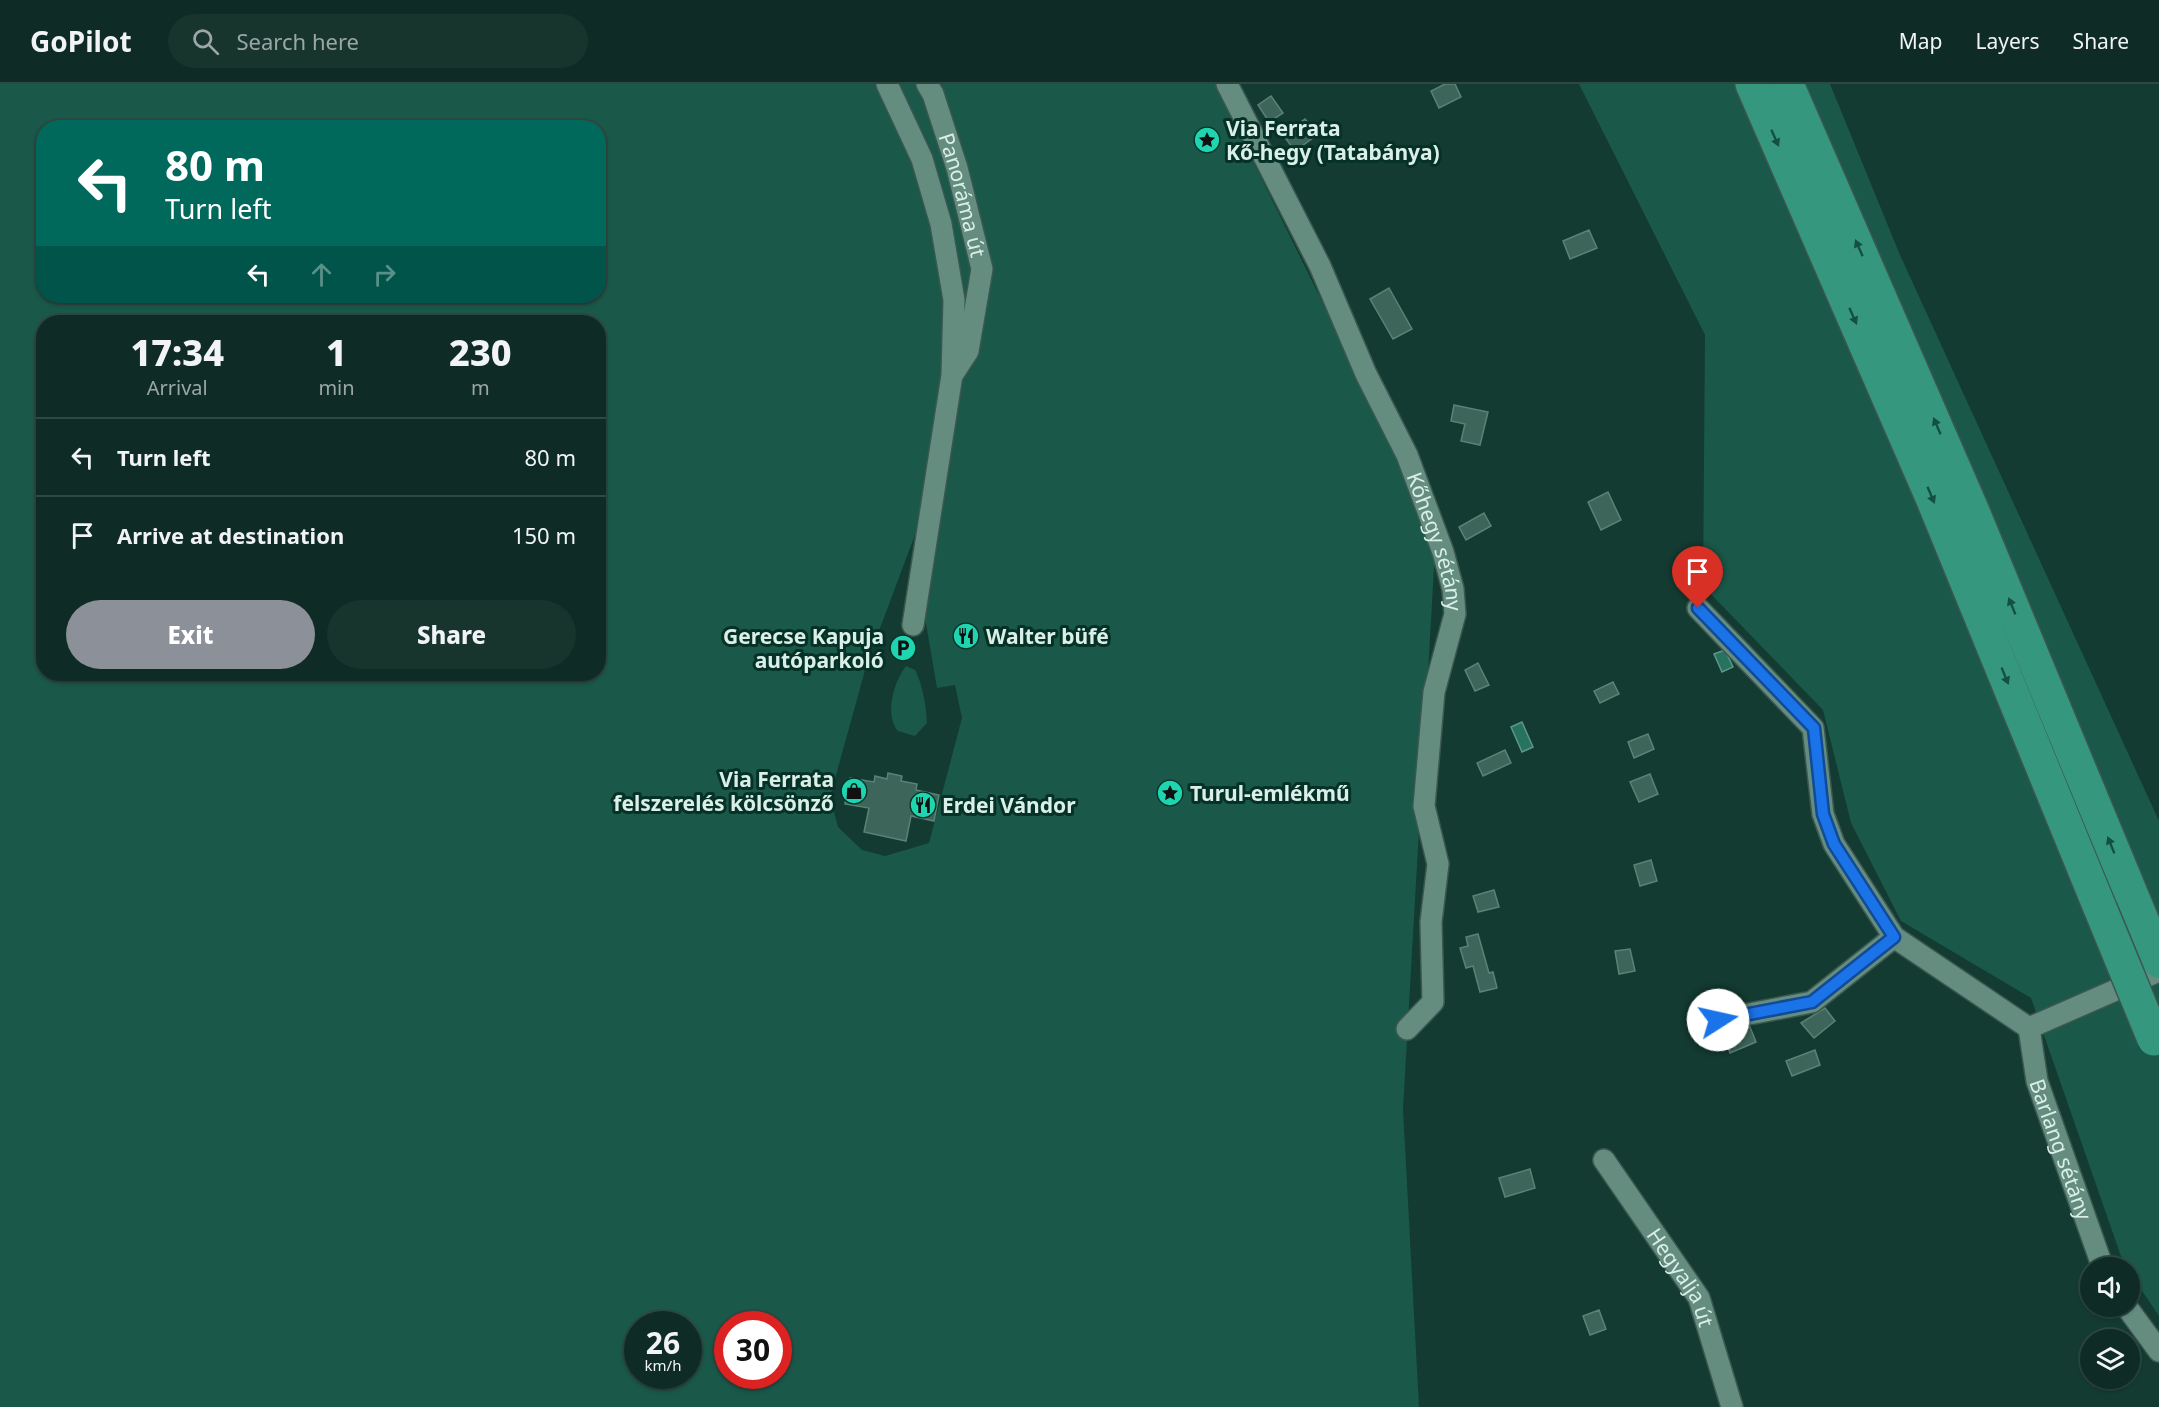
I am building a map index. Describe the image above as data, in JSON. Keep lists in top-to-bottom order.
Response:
{
  "streets": {
    "street": [
      "Panoráma út",
      "Kőhegy sétány",
      "Barlang sétány",
      "Hegyalja út"
    ]
  },
  "places": {
    "place": ["Via Ferrata Kő-hegy (Tatabánya)", "Turul-emlékmű"],
    "restaurant": ["Walter büfé", "Erdei Vándor"],
    "parking": ["Gerecse Kapuja autóparkoló"],
    "shop": ["Via Ferrata felszerelés kölcsönző"]
  },
  "page": {
    "header": "GoPilot",
    "search": "Search here",
    "nav": ["Map", "Layers", "Share"],
    "turn": ["80 m", "Turn left"],
    "eta": [
      "17:34",
      "Arrival",
      "1",
      "min",
      "230",
      "m"
    ],
    "list": [
      {
        "name": "Turn left",
        "value": "80 m"
      },
      {
        "name": "Arrive at destination",
        "value": "150 m"
      }
    ],
    "buttons": ["Exit", "Share"],
    "speed": "26 km/h",
    "limit": "30"
  }
}
